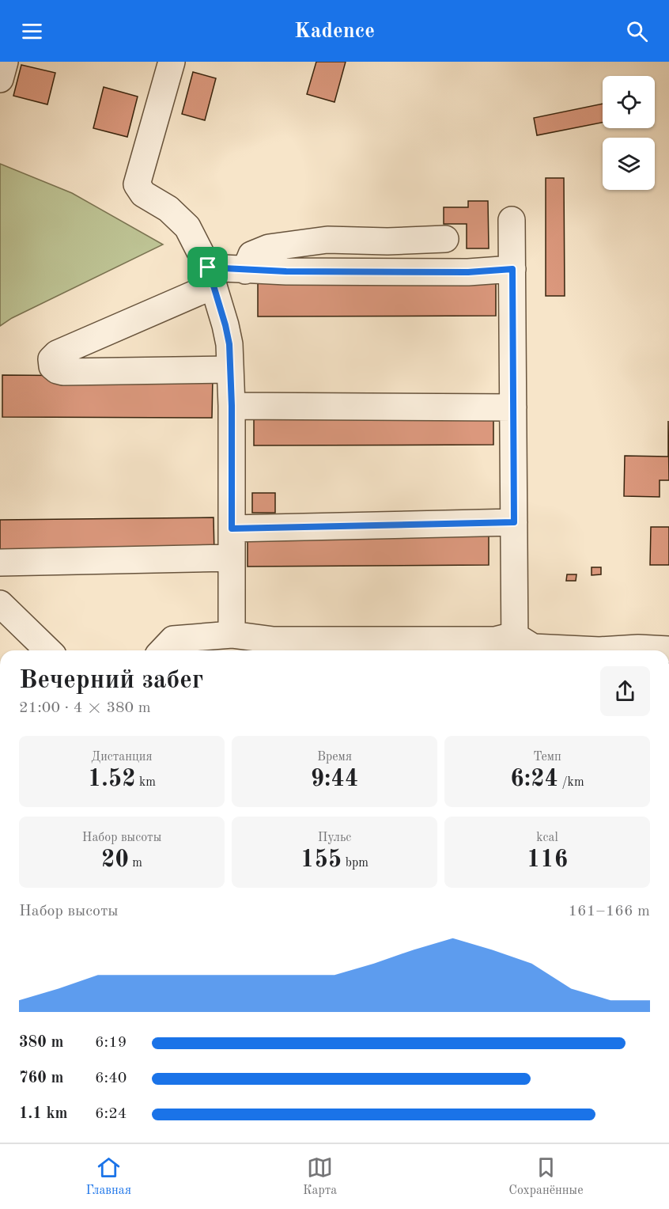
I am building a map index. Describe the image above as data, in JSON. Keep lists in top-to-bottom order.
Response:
{
  "page": {
    "header": "Kadence",
    "heading": ["Вечерний забег", "21:00 · 4 × 380 m"],
    "stats": [
      ["Дистанция", "1.52 km"],
      ["Время", "9:44"],
      ["Темп", "6:24 /km"],
      ["Набор высоты", "20 m"],
      ["Пульс", "155 bpm"],
      ["kcal", "116"]
    ],
    "chart": ["Набор высоты", "161–166 m"],
    "list": [
      {
        "name": "380 m",
        "note": "6:19"
      },
      {
        "name": "760 m",
        "note": "6:40"
      },
      {
        "name": "1.1 km",
        "note": "6:24"
      }
    ],
    "tabs": ["Главная", "Карта", "Сохранённые"]
  }
}
